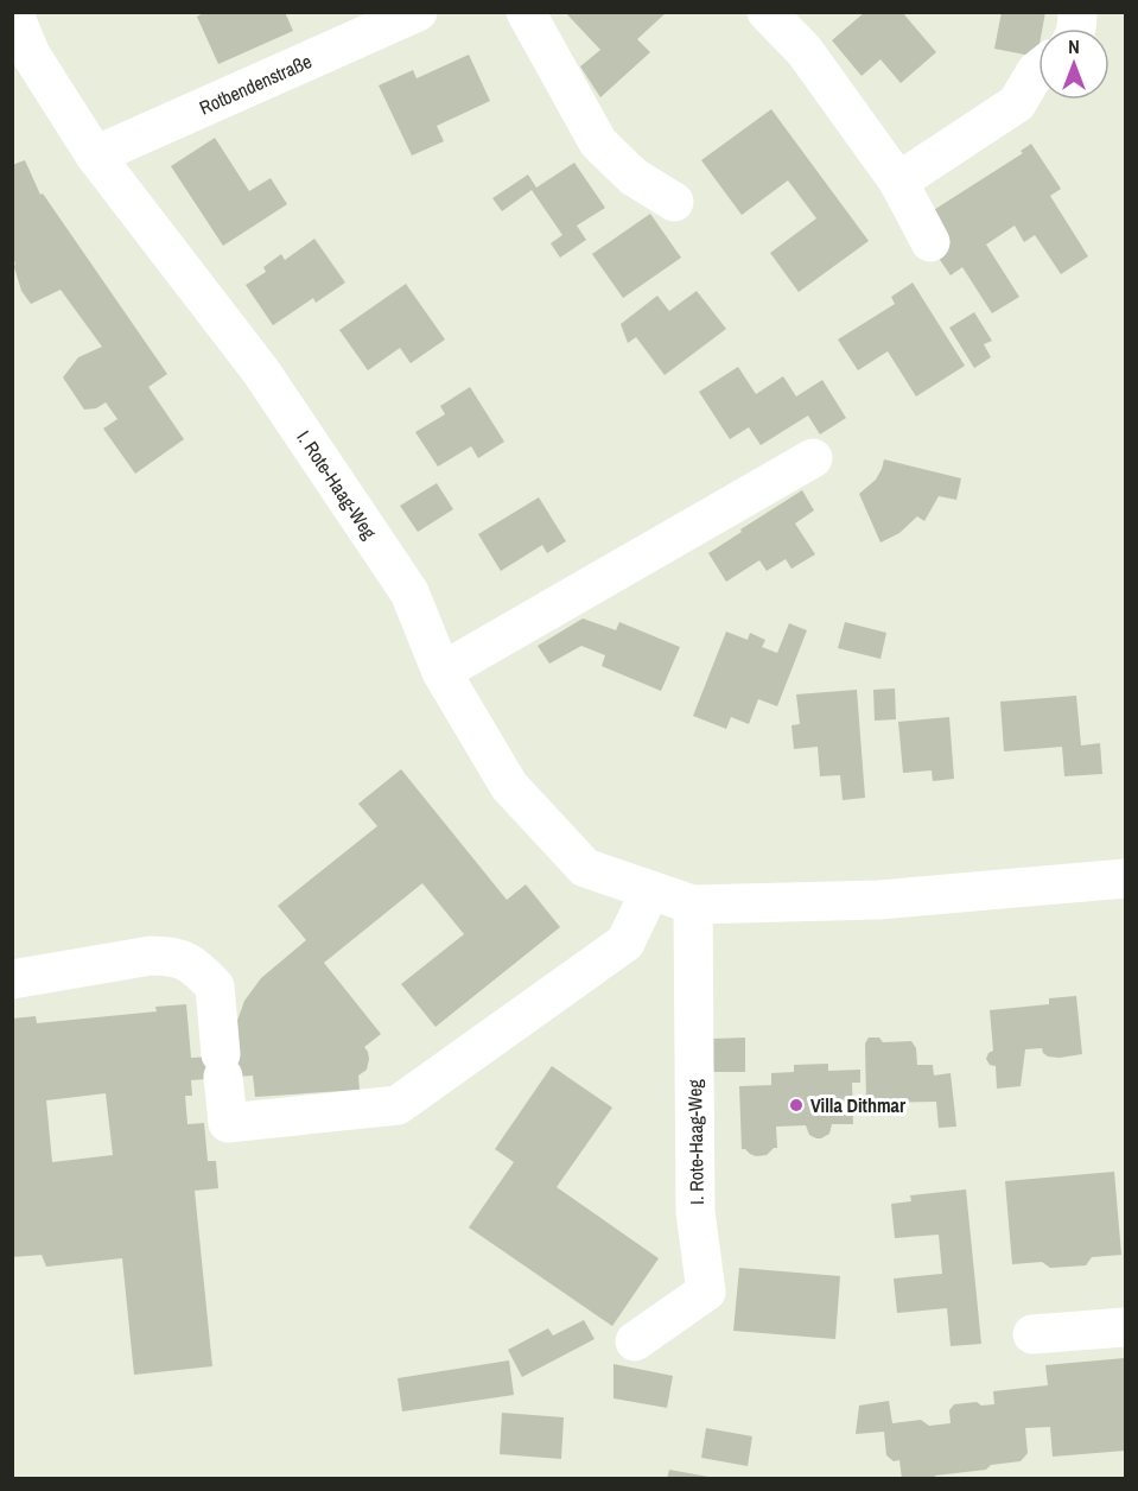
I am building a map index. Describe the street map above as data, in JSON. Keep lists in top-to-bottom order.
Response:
{
  "streets": {
    "street": ["Rotbendenstraße", "I. Rote-Haag-Weg"]
  },
  "crossings": [
    ["Rotbendenstraße", "I. Rote-Haag-Weg"]
  ],
  "places": ["Villa Dithmar"],
  "north": "top"
}
